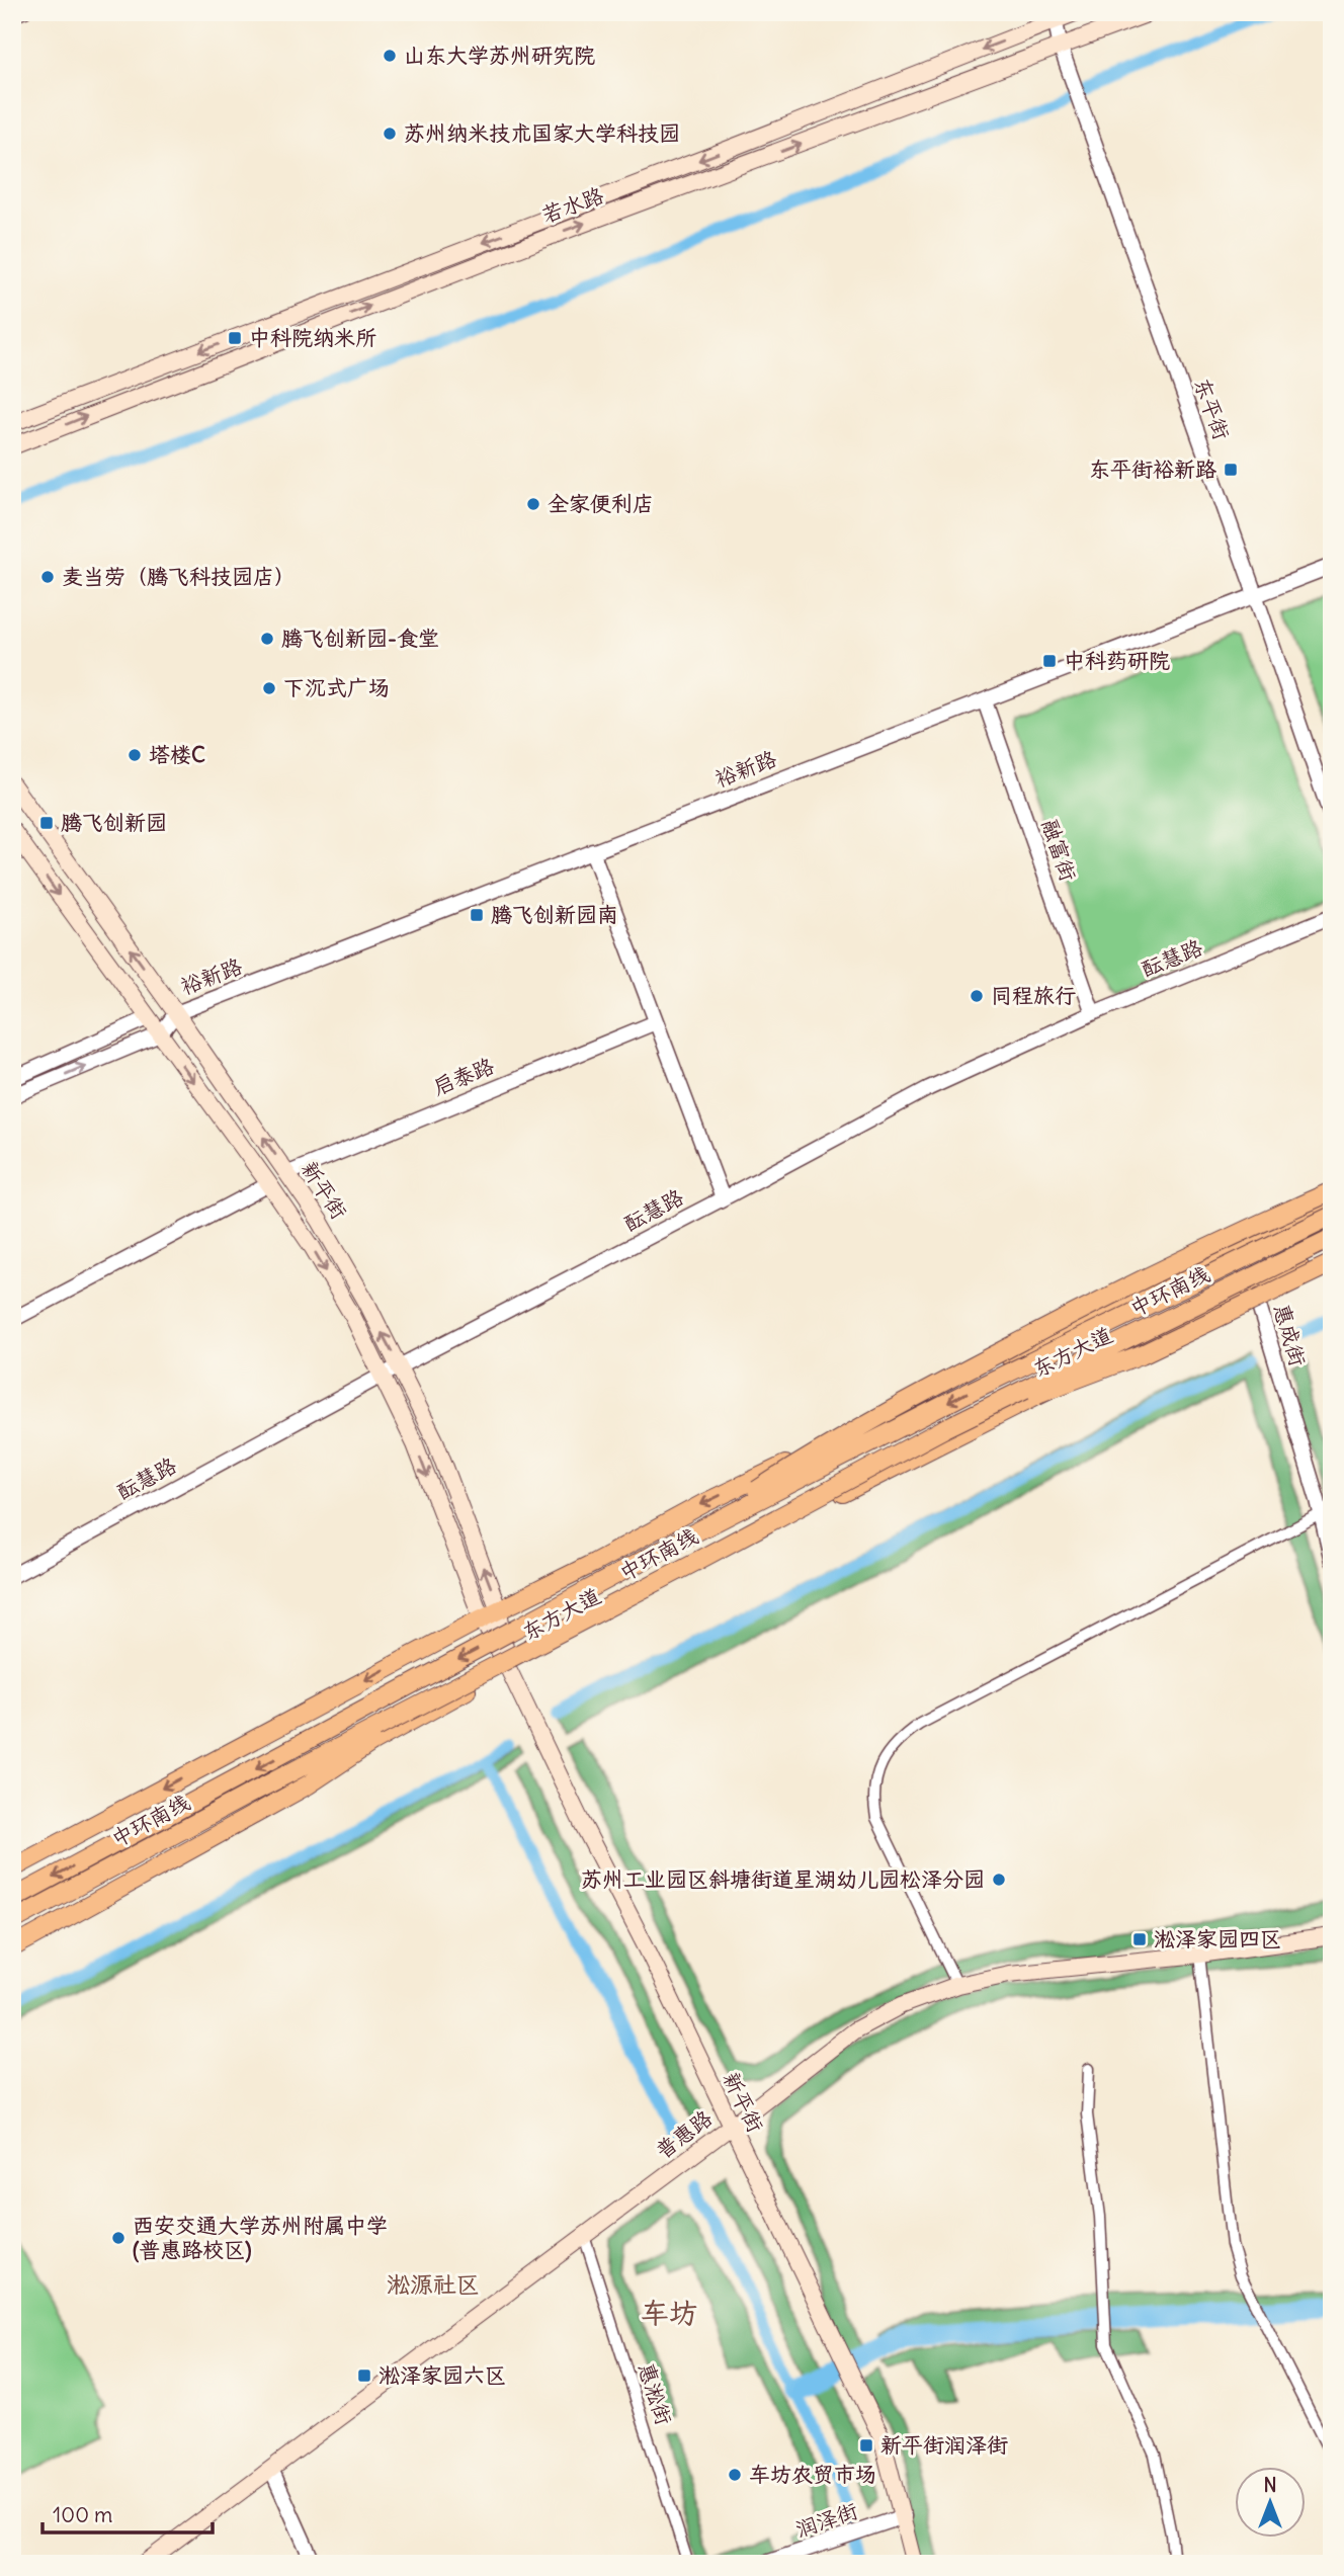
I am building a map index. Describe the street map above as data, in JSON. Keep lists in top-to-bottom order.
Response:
{
  "streets": {
    "main road": [
      "若水路",
      "裕新路",
      "新平街",
      "中环南线",
      "东方大道",
      "普惠路"
    ],
    "street": [
      "东平街",
      "融富街",
      "酝慧路",
      "启泰路",
      "惠成街",
      "惠淞街",
      "润泽街"
    ]
  },
  "crossings": [
    ["若水路", "东平街"],
    ["东平街", "裕新路"],
    ["裕新路", "融富街"],
    ["裕新路", "新平街"],
    ["融富街", "酝慧路"],
    ["酝慧路", "新平街"],
    ["启泰路", "新平街"],
    ["新平街", "东方大道"],
    ["新平街", "普惠路"],
    ["新平街", "润泽街"],
    ["惠成街", "东方大道"],
    ["普惠路", "惠淞街"]
  ],
  "districts": ["淞源社区", "车坊"],
  "places": {
    "other": [
      "山东大学苏州研究院",
      "苏州纳米技术国家大学科技园",
      "全家便利店",
      "麦当劳（腾飞科技园店）",
      "腾飞创新园-食堂",
      "下沉式广场",
      "塔楼C",
      "同程旅行",
      "苏州工业园区斜塘街道星湖幼儿园松泽分园",
      "西安交通大学苏州附属中学 (普惠路校区)",
      "车坊农贸市场"
    ],
    "transit": [
      "中科院纳米所",
      "东平街裕新路",
      "中科药研院",
      "腾飞创新园",
      "腾飞创新园南",
      "淞泽家园四区",
      "淞泽家园六区",
      "新平街润泽街"
    ]
  },
  "scale_bar": "100 m",
  "north": "top"
}
